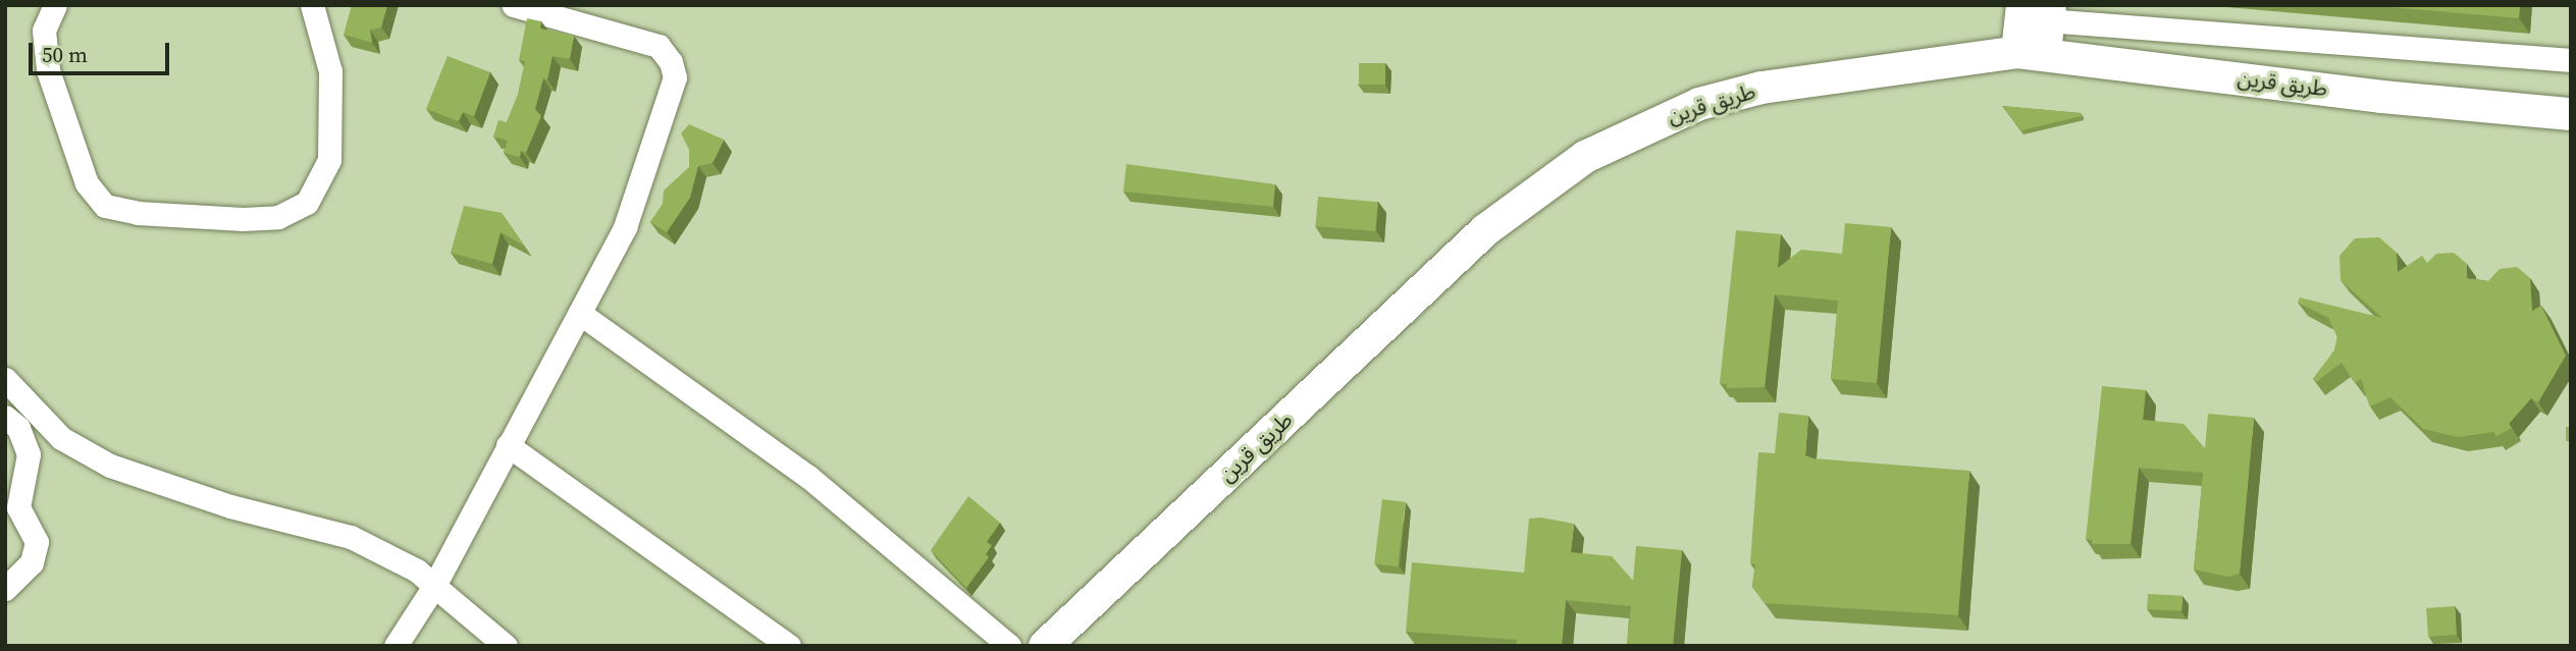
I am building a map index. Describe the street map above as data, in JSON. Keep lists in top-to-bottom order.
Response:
{
  "streets": {
    "street": ["طريق قرين"]
  },
  "scale_bar": "50 m"
}
